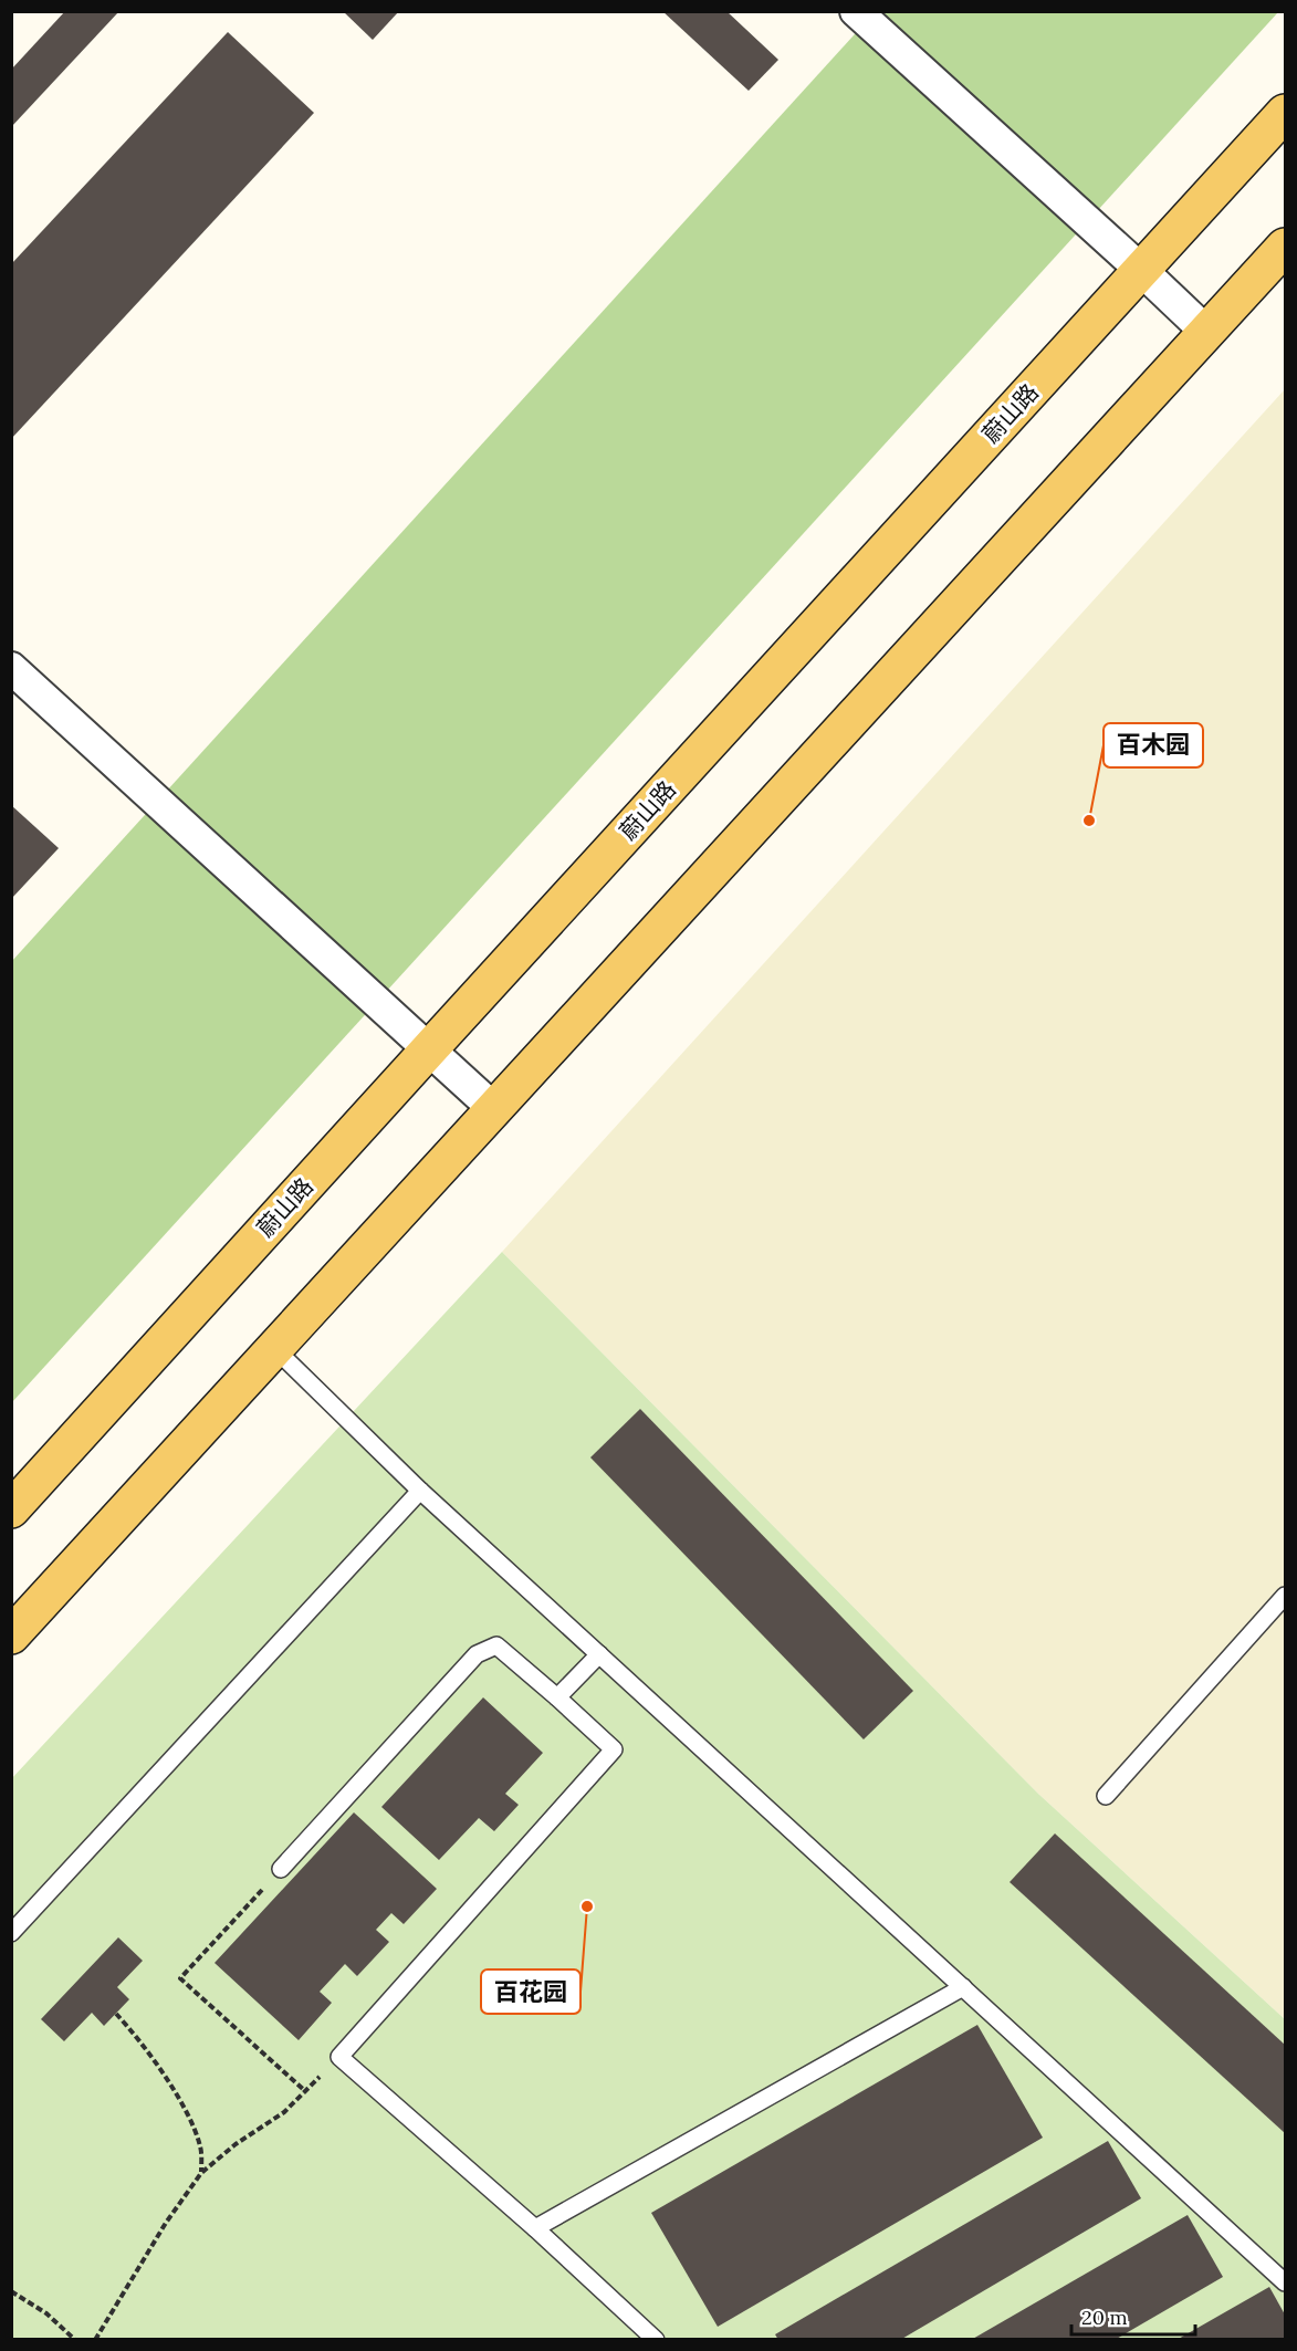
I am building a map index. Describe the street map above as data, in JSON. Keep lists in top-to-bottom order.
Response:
{
  "streets": {
    "main road": ["蔚山路"]
  },
  "places": ["百木园", "百花园"],
  "scale_bar": "20 m"
}
